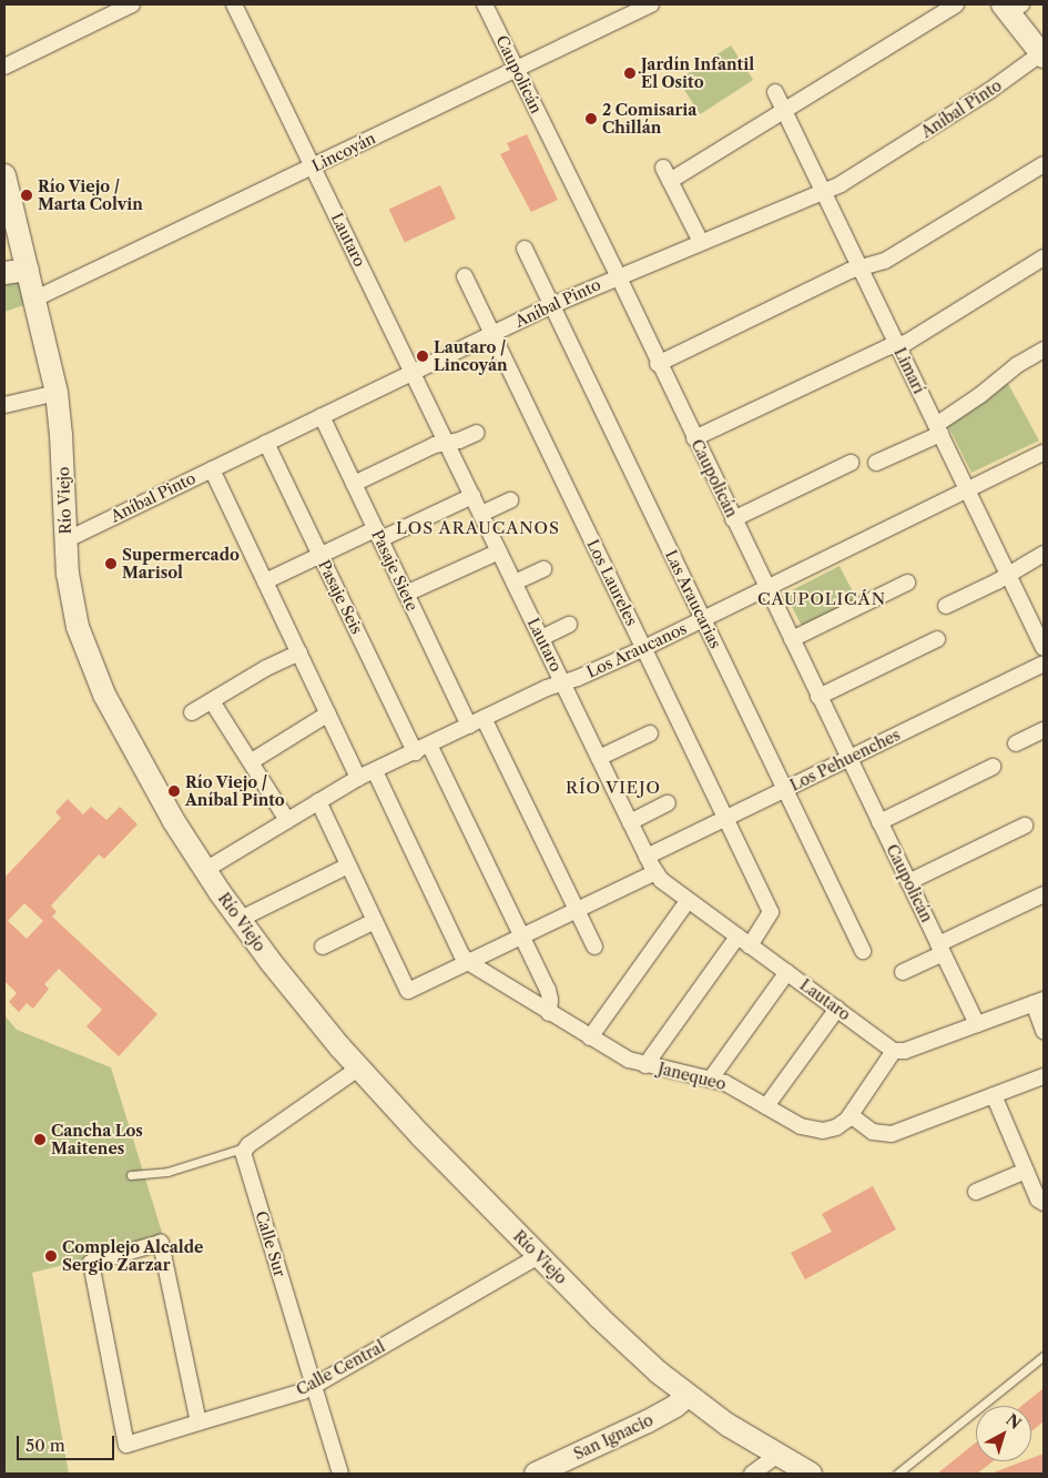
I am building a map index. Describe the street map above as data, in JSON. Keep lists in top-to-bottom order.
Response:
{
  "streets": {
    "main road": ["Río Viejo", "San Ignacio"],
    "street": [
      "Caupolicán",
      "Aníbal Pinto",
      "Lincoyán",
      "Lautaro",
      "Limarí",
      "Pasaje Siete",
      "Los Laureles",
      "Pasaje Seis",
      "Las Araucarias",
      "Los Araucanos",
      "Los Pehuenches",
      "Janequeo",
      "Calle Sur",
      "Calle Central"
    ]
  },
  "crossings": [
    ["Caupolicán", "Aníbal Pinto"],
    ["Caupolicán", "Lincoyán"],
    ["Caupolicán", "Los Araucanos"],
    ["Caupolicán", "Los Pehuenches"],
    ["Aníbal Pinto", "Lautaro"],
    ["Aníbal Pinto", "Limarí"],
    ["Aníbal Pinto", "Río Viejo"],
    ["Aníbal Pinto", "Pasaje Siete"],
    ["Aníbal Pinto", "Los Laureles"],
    ["Aníbal Pinto", "Pasaje Seis"],
    ["Aníbal Pinto", "Las Araucarias"],
    ["Lincoyán", "Lautaro"],
    ["Lincoyán", "Río Viejo"],
    ["Lautaro", "Los Laureles"],
    ["Lautaro", "Los Araucanos"],
    ["Lautaro", "Los Pehuenches"],
    ["Lautaro", "Janequeo"],
    ["Limarí", "Los Araucanos"],
    ["Río Viejo", "Los Araucanos"],
    ["Río Viejo", "Calle Central"],
    ["Río Viejo", "San Ignacio"],
    ["Pasaje Siete", "Los Araucanos"],
    ["Los Laureles", "Los Araucanos"],
    ["Los Laureles", "Los Pehuenches"],
    ["Pasaje Seis", "Los Araucanos"],
    ["Las Araucarias", "Los Araucanos"],
    ["Las Araucarias", "Los Pehuenches"],
    ["Calle Sur", "Calle Central"]
  ],
  "districts": ["LOS ARAUCANOS", "CAUPOLICÁN", "RÍO VIEJO"],
  "places": [
    "Jardín Infantil El Osito",
    "2 Comisaria Chillán",
    "Río Viejo / Marta Colvin",
    "Lautaro / Lincoyán",
    "Supermercado Marisol",
    "Río Viejo / Aníbal Pinto",
    "Cancha Los Maitenes",
    "Complejo Alcalde Sergio Zarzar"
  ],
  "scale_bar": "50 m",
  "north": "top right"
}
